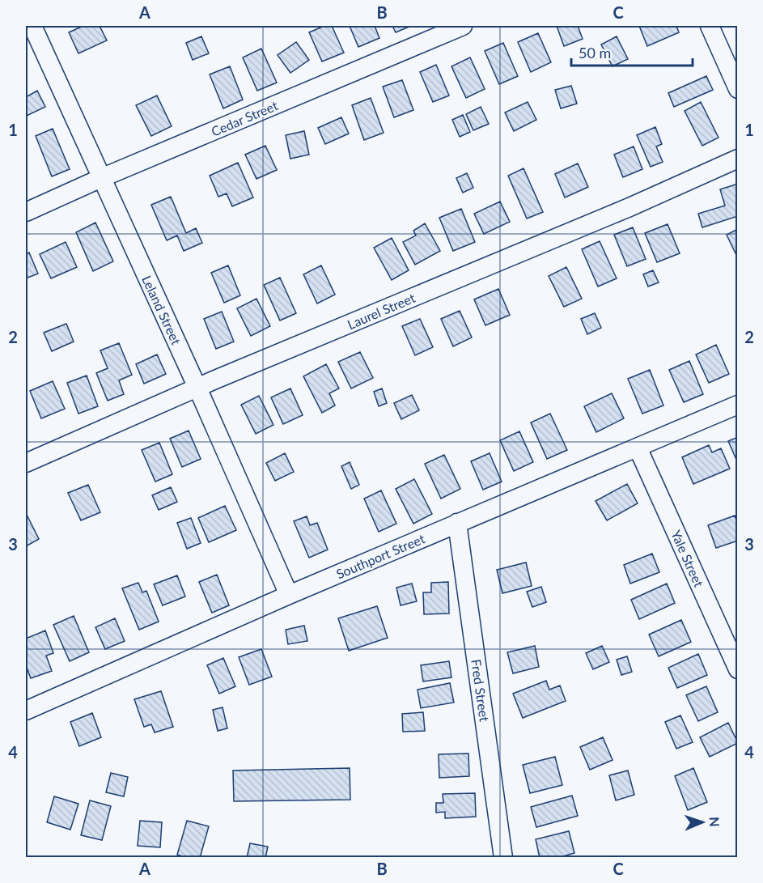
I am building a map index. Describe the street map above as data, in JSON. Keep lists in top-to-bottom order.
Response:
{
  "streets": {
    "street": [
      "Cedar Street",
      "Leland Street",
      "Laurel Street",
      "Southport Street",
      "Yale Street",
      "Fred Street"
    ]
  },
  "crossings": [
    ["Cedar Street", "Leland Street"],
    ["Leland Street", "Laurel Street"],
    ["Leland Street", "Southport Street"],
    ["Southport Street", "Yale Street"],
    ["Southport Street", "Fred Street"]
  ],
  "scale_bar": "50 m",
  "north": "right",
  "grid": {
    "columns": ["A", "B", "C"],
    "rows": [
      "1",
      "2",
      "3",
      "4"
    ]
  }
}
